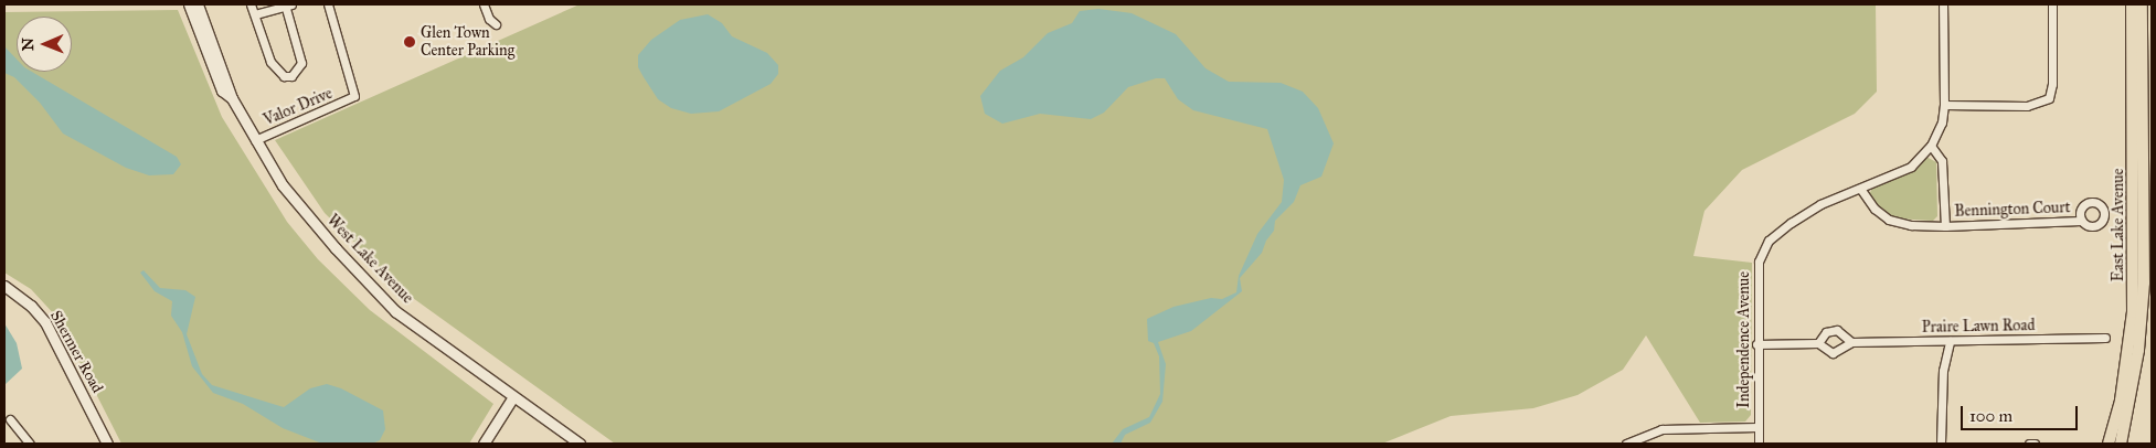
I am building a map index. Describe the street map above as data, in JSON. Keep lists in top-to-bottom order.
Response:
{
  "streets": {
    "main road": ["East Lake Avenue"],
    "street": [
      "Valor Drive",
      "Bennington Court",
      "West Lake Avenue",
      "Praire Lawn Road",
      "Independence Avenue",
      "Shermer Road"
    ]
  },
  "crossings": [
    ["Valor Drive", "West Lake Avenue"],
    ["Bennington Court", "Independence Avenue"]
  ],
  "places": ["Glen Town Center Parking"],
  "scale_bar": "100 m",
  "north": "left"
}
